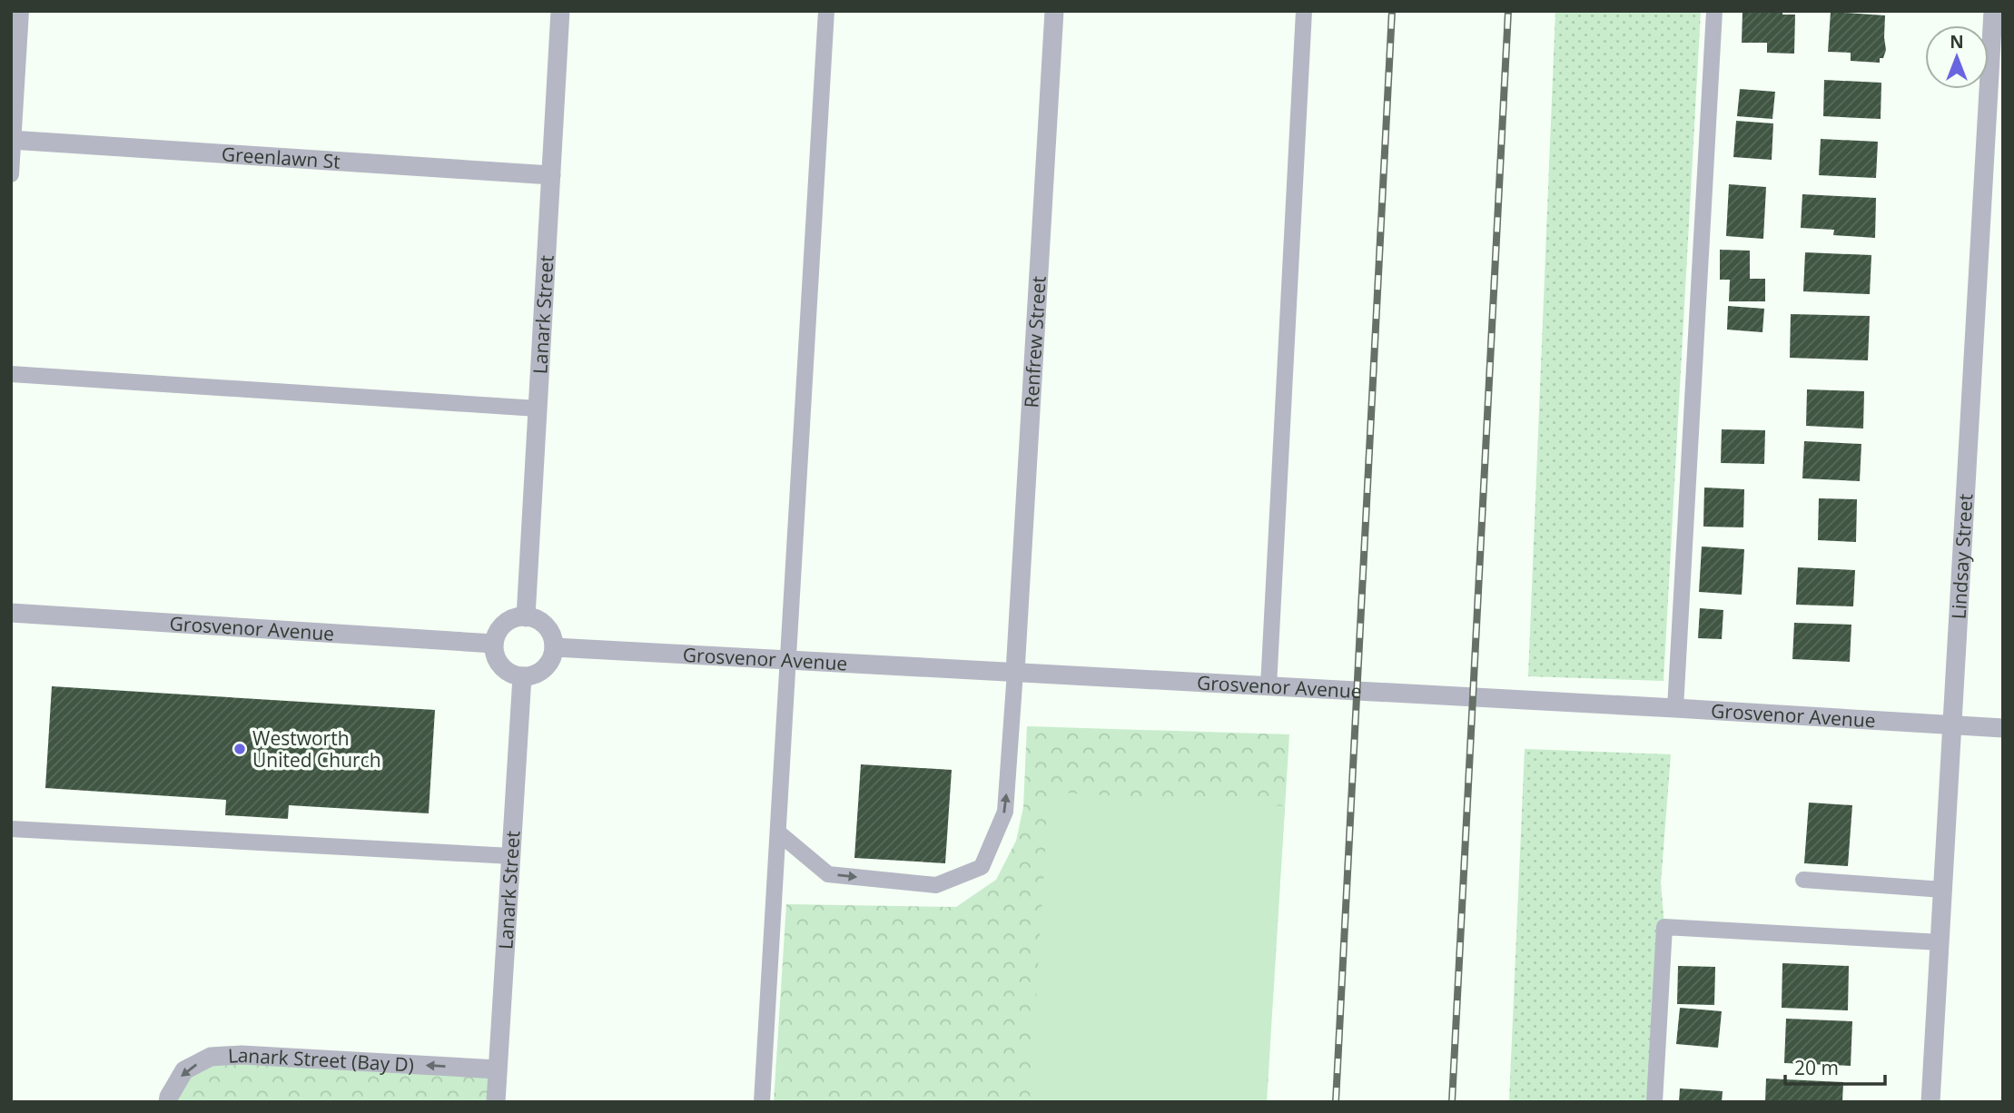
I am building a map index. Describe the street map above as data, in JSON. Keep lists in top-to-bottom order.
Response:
{
  "streets": {
    "street": [
      "Greenlawn St",
      "Lanark Street",
      "Renfrew Street",
      "Lindsay Street",
      "Grosvenor Avenue",
      "Lanark Street (Bay D)"
    ]
  },
  "crossings": [
    ["Greenlawn St", "Lanark Street"],
    ["Lanark Street", "Grosvenor Avenue"],
    ["Lanark Street", "Lanark Street (Bay D)"],
    ["Renfrew Street", "Grosvenor Avenue"],
    ["Lindsay Street", "Grosvenor Avenue"]
  ],
  "one_way": ["Lanark Street (Bay D)"],
  "places": ["Westworth United Church"],
  "scale_bar": "20 m",
  "north": "top"
}
